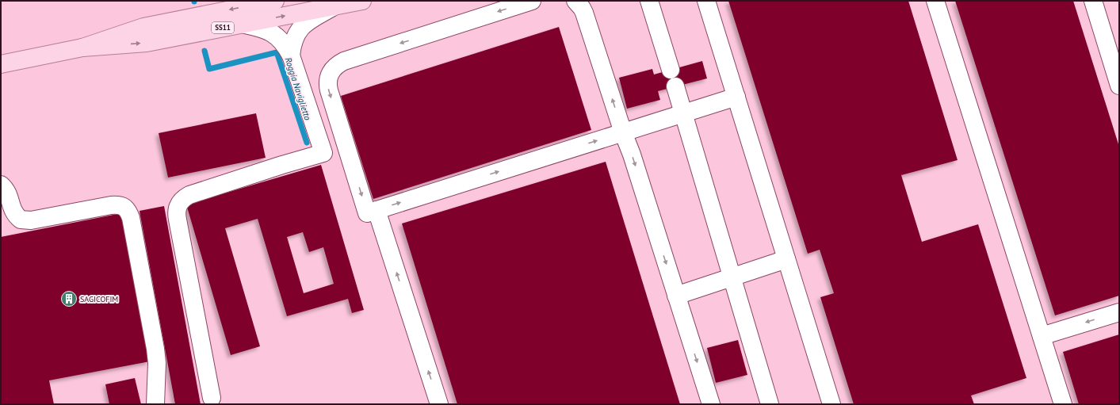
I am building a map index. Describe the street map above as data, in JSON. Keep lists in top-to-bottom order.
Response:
{
  "streets": {
    "main road": ["SS11"]
  },
  "water": ["Roggia Naviglietto"],
  "places": {
    "building": ["SAGICOFIM"]
  }
}
